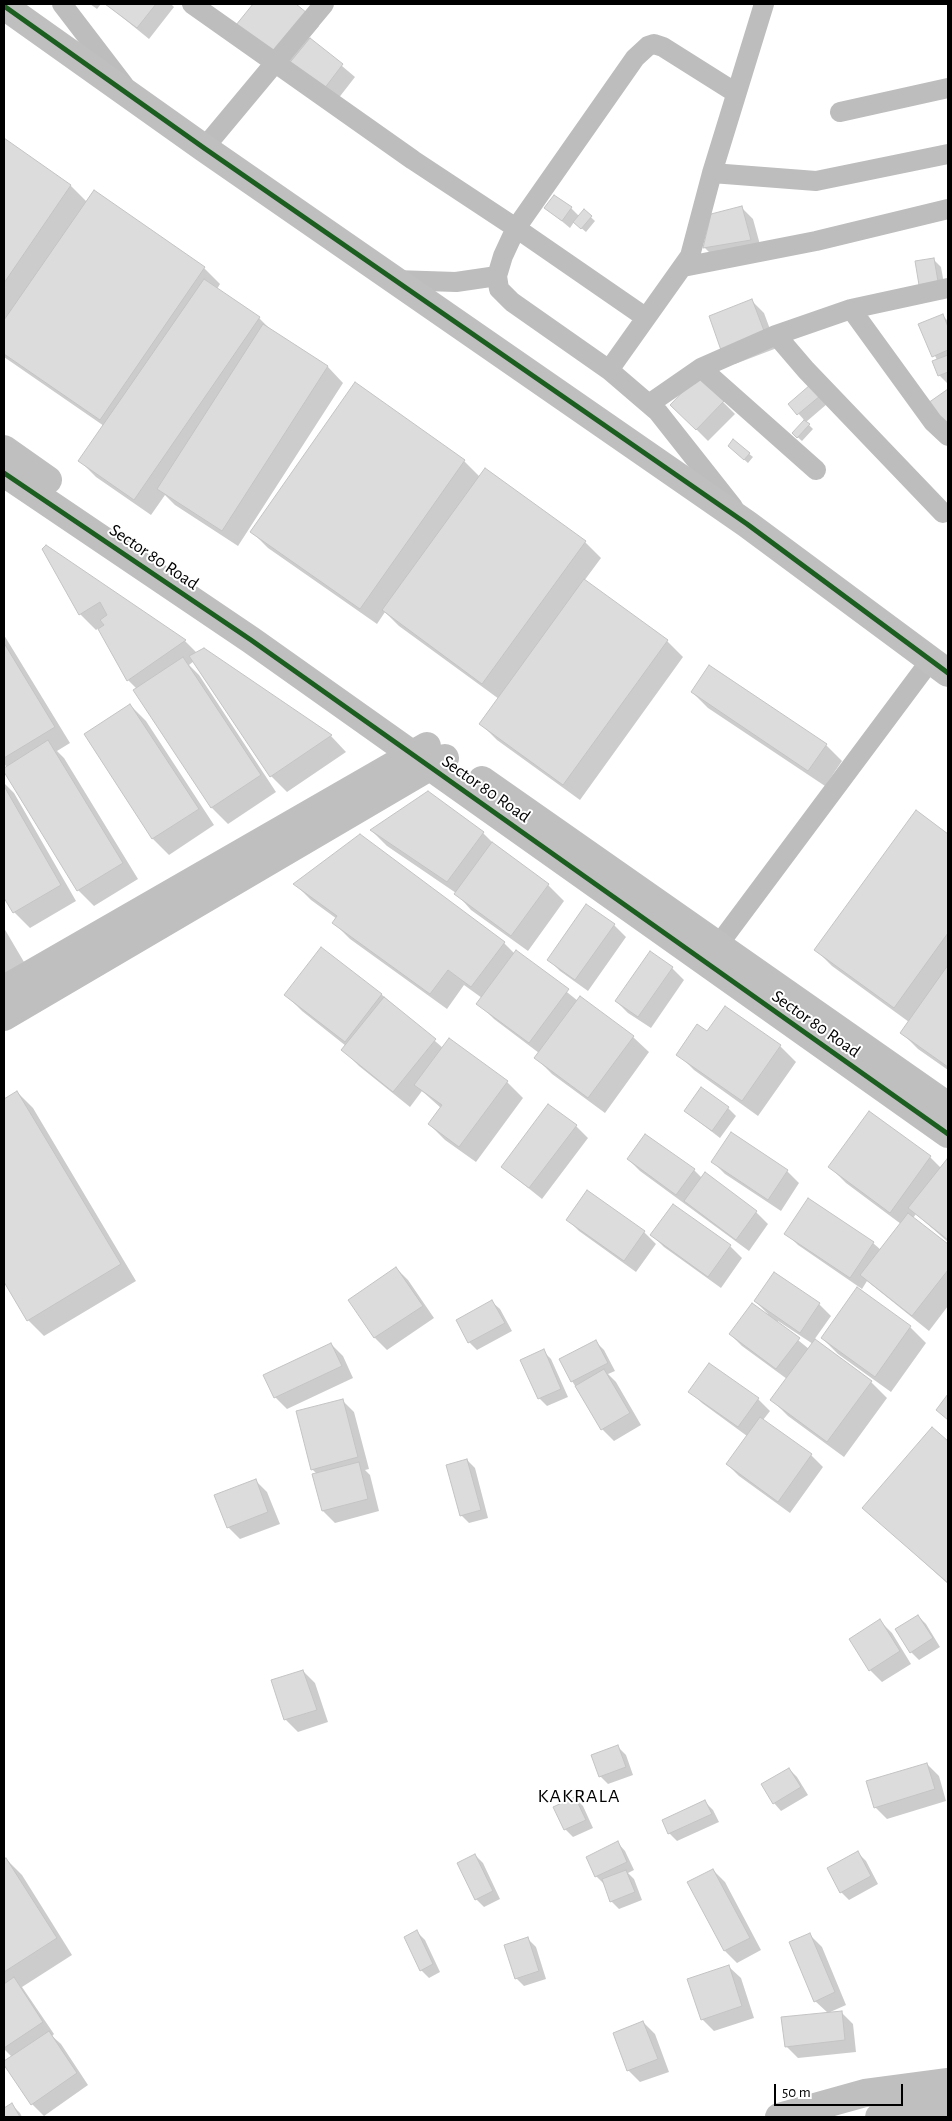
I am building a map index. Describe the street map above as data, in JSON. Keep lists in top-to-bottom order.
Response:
{
  "streets": {
    "street": ["Sector 80 Road"]
  },
  "districts": ["KAKRALA"],
  "scale_bar": "50 m"
}
